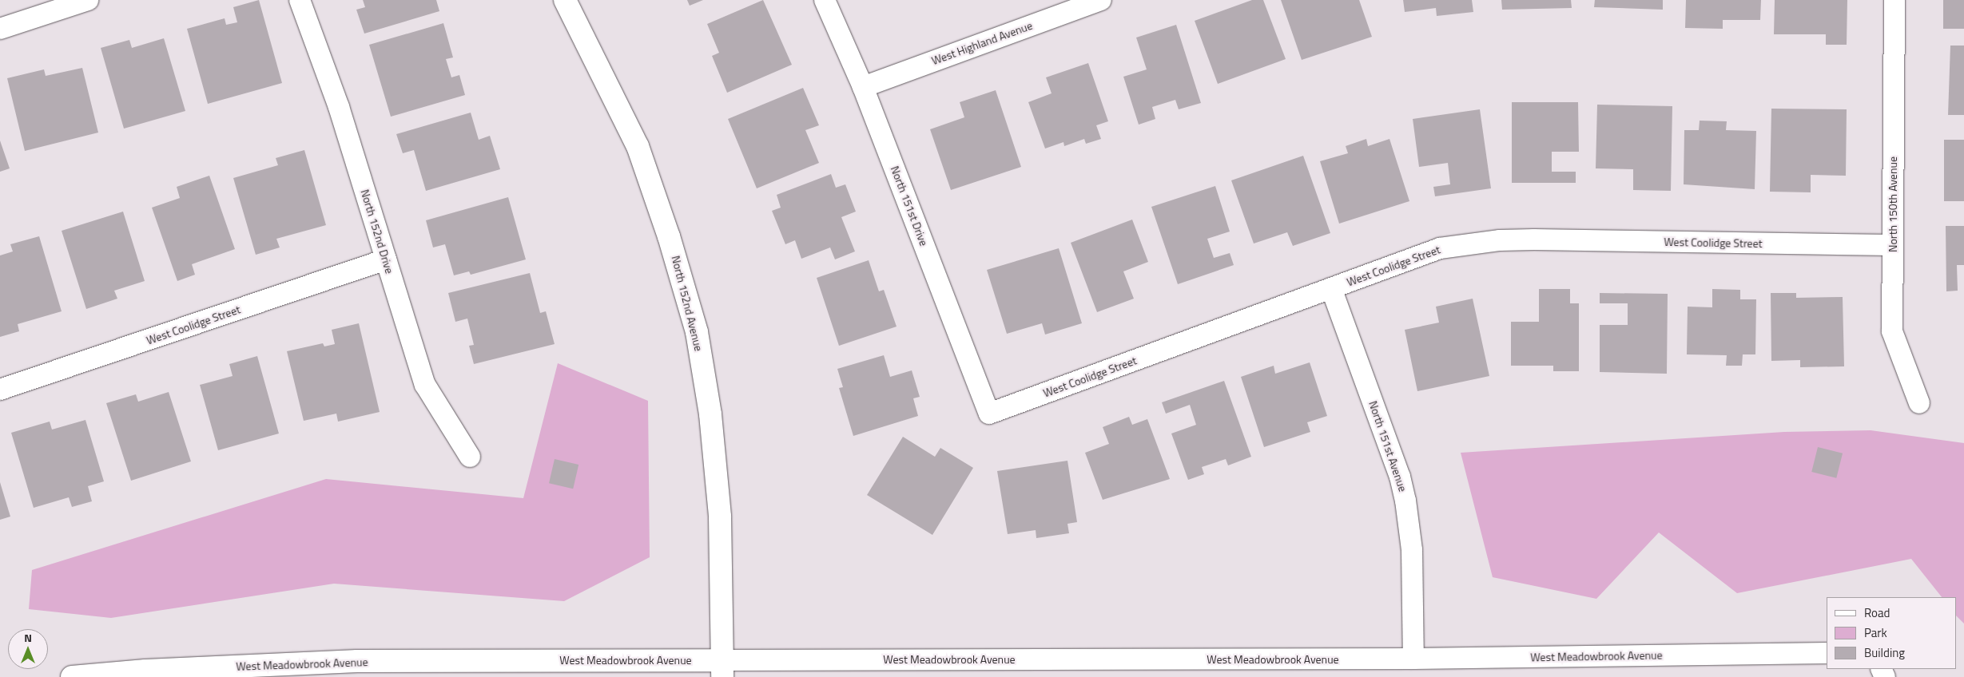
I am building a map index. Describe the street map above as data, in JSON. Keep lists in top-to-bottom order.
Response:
{
  "streets": {
    "street": [
      "West Highland Avenue",
      "North 150th Avenue",
      "North 151st Drive",
      "North 152nd Drive",
      "West Coolidge Street",
      "North 152nd Avenue",
      "North 151st Avenue",
      "West Meadowbrook Avenue"
    ]
  },
  "crossings": [
    ["West Highland Avenue", "North 151st Drive"],
    ["North 150th Avenue", "West Coolidge Street"],
    ["North 151st Drive", "West Coolidge Street"],
    ["North 152nd Drive", "West Coolidge Street"],
    ["West Coolidge Street", "North 151st Avenue"],
    ["North 152nd Avenue", "West Meadowbrook Avenue"],
    ["North 151st Avenue", "West Meadowbrook Avenue"]
  ],
  "legend": ["Road", "Park", "Building"],
  "north": "top"
}
